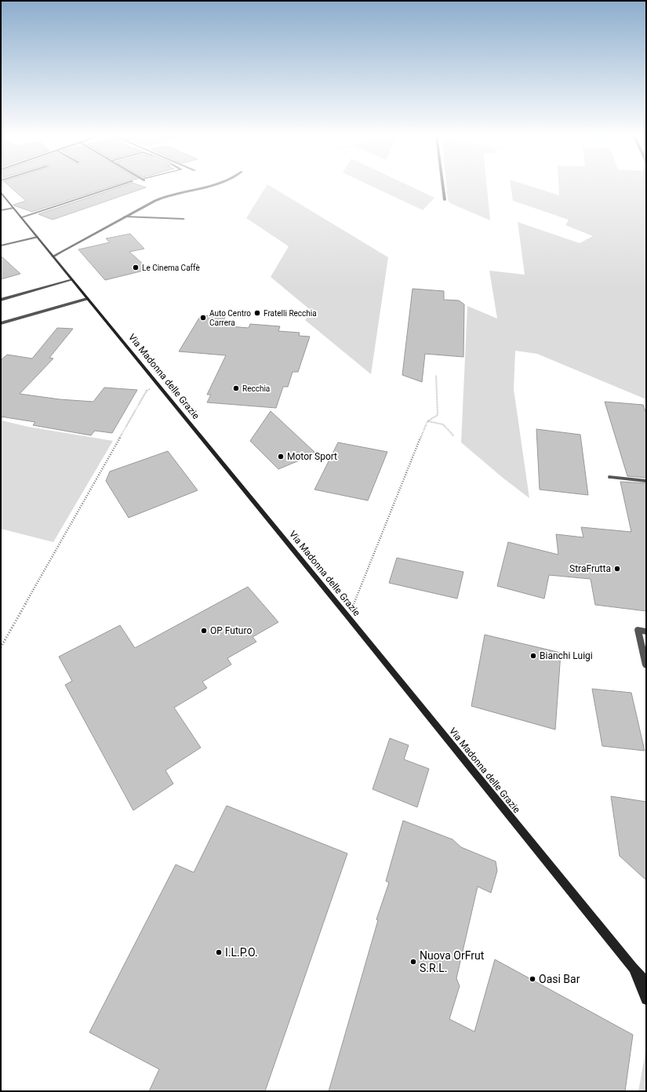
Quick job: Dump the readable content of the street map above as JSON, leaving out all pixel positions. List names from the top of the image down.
{
  "streets": {
    "street": ["Via Madonna delle Grazie"]
  },
  "places": [
    "Le Cinema Caffè",
    "Fratelli Recchia",
    "Auto Centro Carrera",
    "Recchia",
    "Motor Sport",
    "StraFrutta",
    "OP Futuro",
    "Bianchi Luigi",
    "I.L.P.O.",
    "Nuova OrFrut S.R.L.",
    "Oasi Bar"
  ]
}
